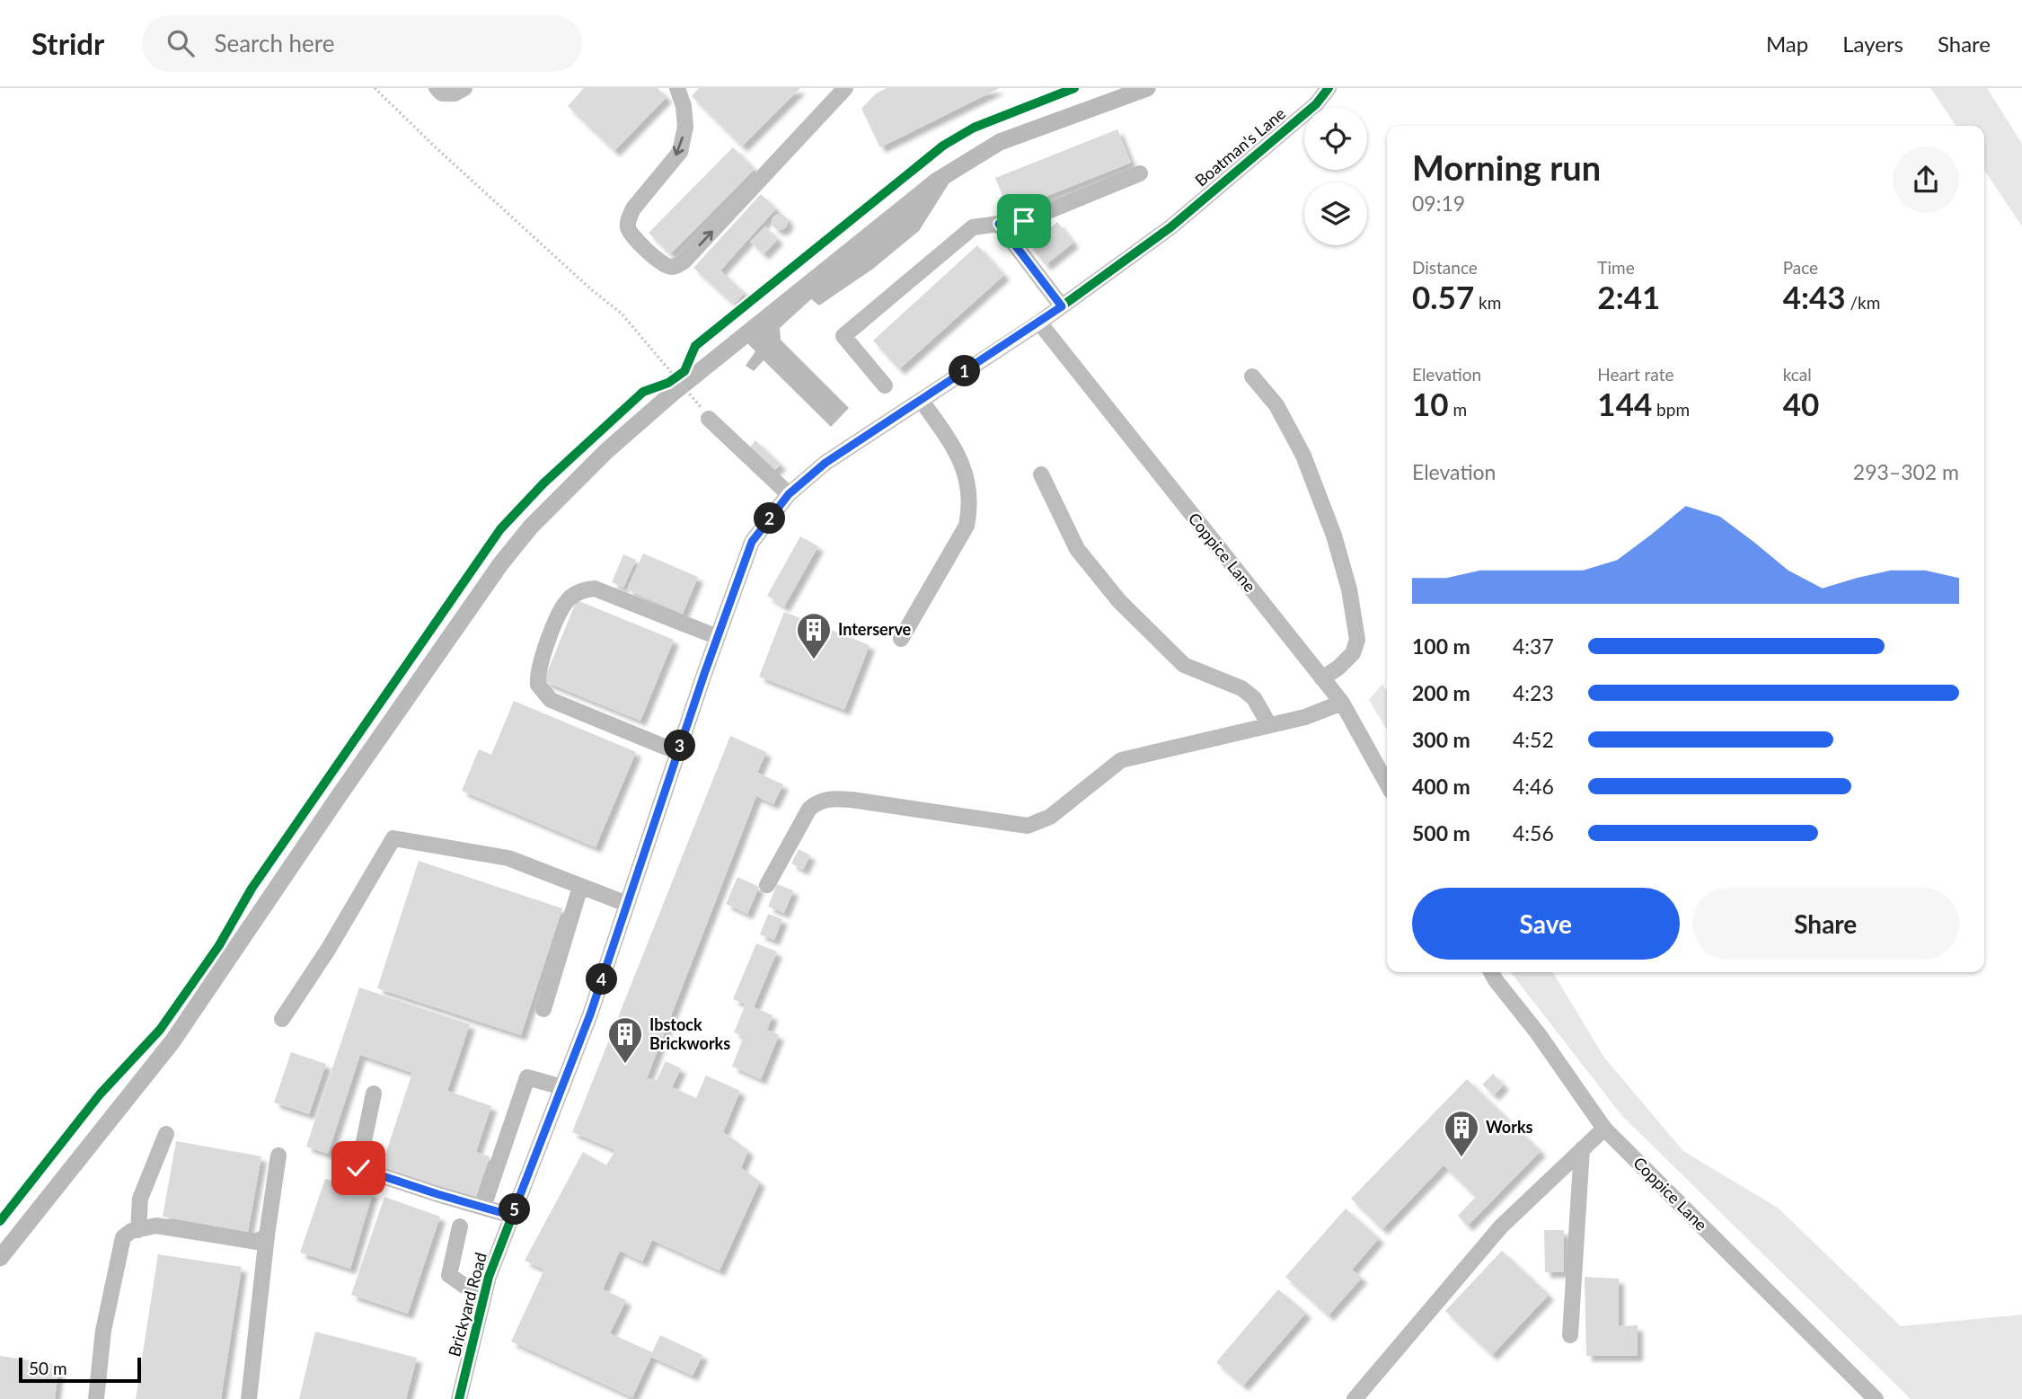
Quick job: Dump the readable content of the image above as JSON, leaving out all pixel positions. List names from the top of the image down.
{
  "streets": {
    "street": ["Boatman's Lane", "Coppice Lane", "Brickyard Road"]
  },
  "crossings": [
    ["Boatman's Lane", "Brickyard Road"],
    ["Coppice Lane", "Brickyard Road"]
  ],
  "places": {
    "building": ["Interserve", "Ibstock Brickworks", "Works"]
  },
  "scale_bar": "50 m",
  "page": {
    "header": "Stridr",
    "search": "Search here",
    "nav": ["Map", "Layers", "Share"],
    "heading": ["Morning run", "09:19"],
    "stats": [
      ["Distance", "0.57 km"],
      ["Time", "2:41"],
      ["Pace", "4:43 /km"],
      ["Elevation", "10 m"],
      ["Heart rate", "144 bpm"],
      ["kcal", "40"]
    ],
    "pins": [
      "1",
      "2",
      "3",
      "4",
      "5"
    ],
    "chart": ["Elevation", "293–302 m"],
    "list": [
      {
        "name": "100 m",
        "note": "4:37"
      },
      {
        "name": "200 m",
        "note": "4:23"
      },
      {
        "name": "300 m",
        "note": "4:52"
      },
      {
        "name": "400 m",
        "note": "4:46"
      },
      {
        "name": "500 m",
        "note": "4:56"
      }
    ],
    "buttons": ["Save", "Share"],
    "scale": "50 m"
  }
}
